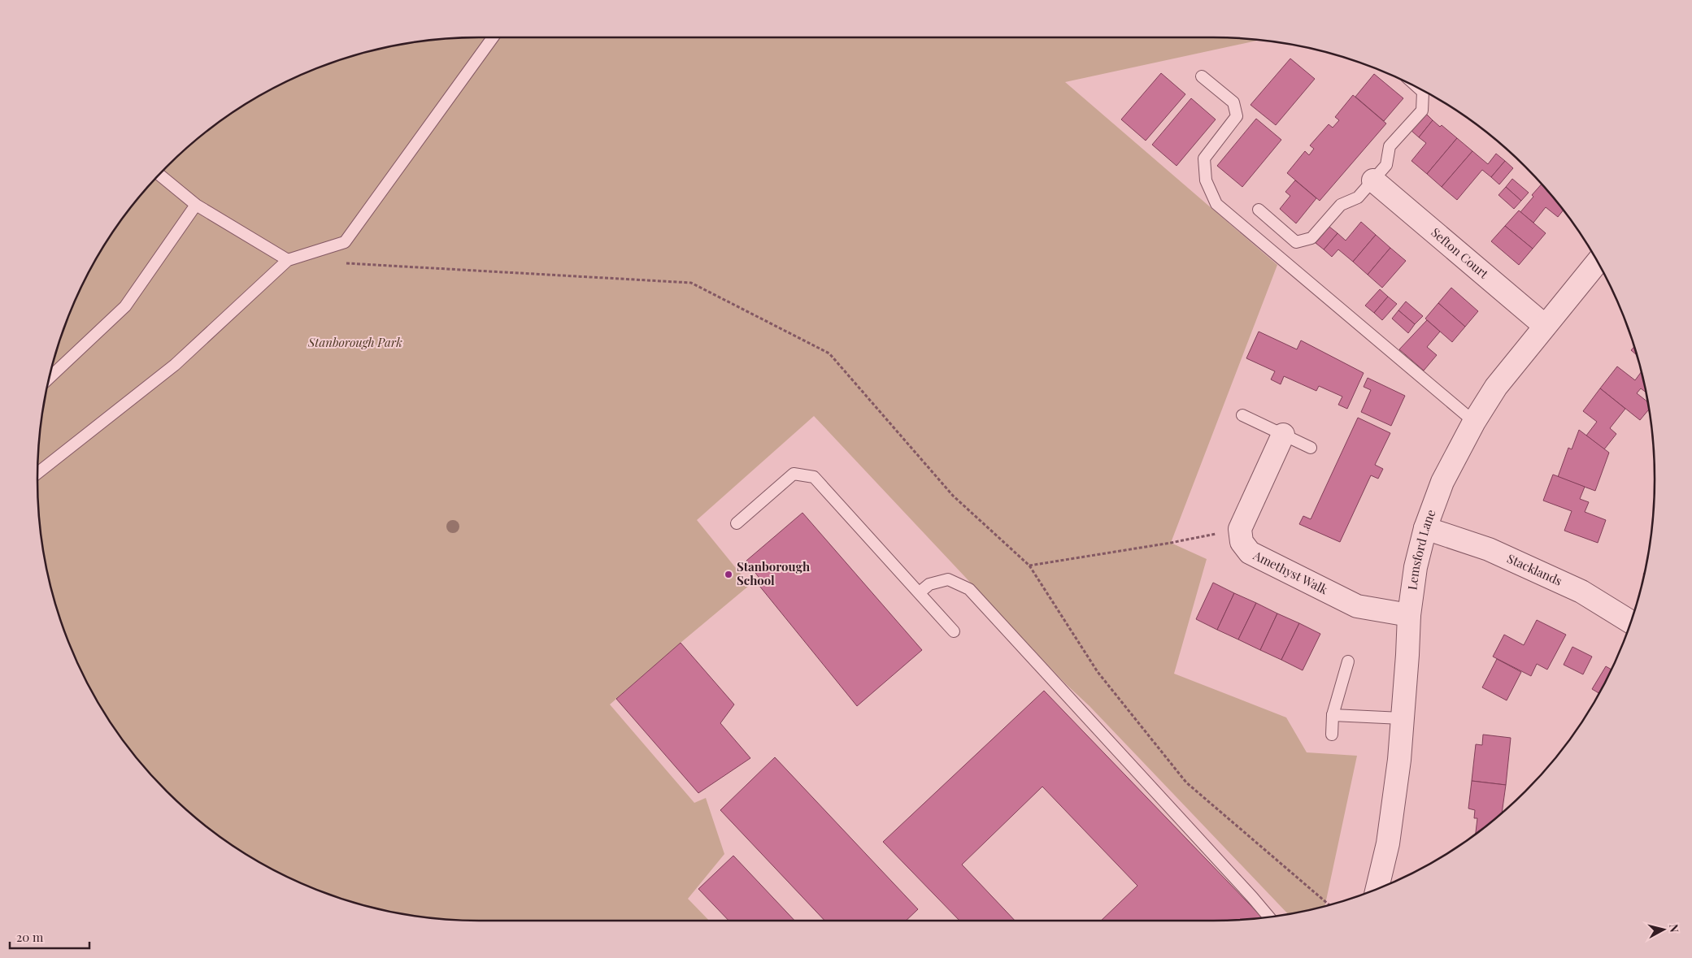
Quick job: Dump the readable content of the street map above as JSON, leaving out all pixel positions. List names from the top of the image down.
{
  "streets": {
    "street": [
      "Sefton Court",
      "Lemsford Lane",
      "Stacklands",
      "Amethyst Walk"
    ]
  },
  "crossings": [
    ["Sefton Court", "Lemsford Lane"],
    ["Lemsford Lane", "Stacklands"],
    ["Lemsford Lane", "Amethyst Walk"]
  ],
  "parks": ["Stanborough Park"],
  "places": ["Stanborough School"],
  "scale_bar": "20 m",
  "north": "right"
}
